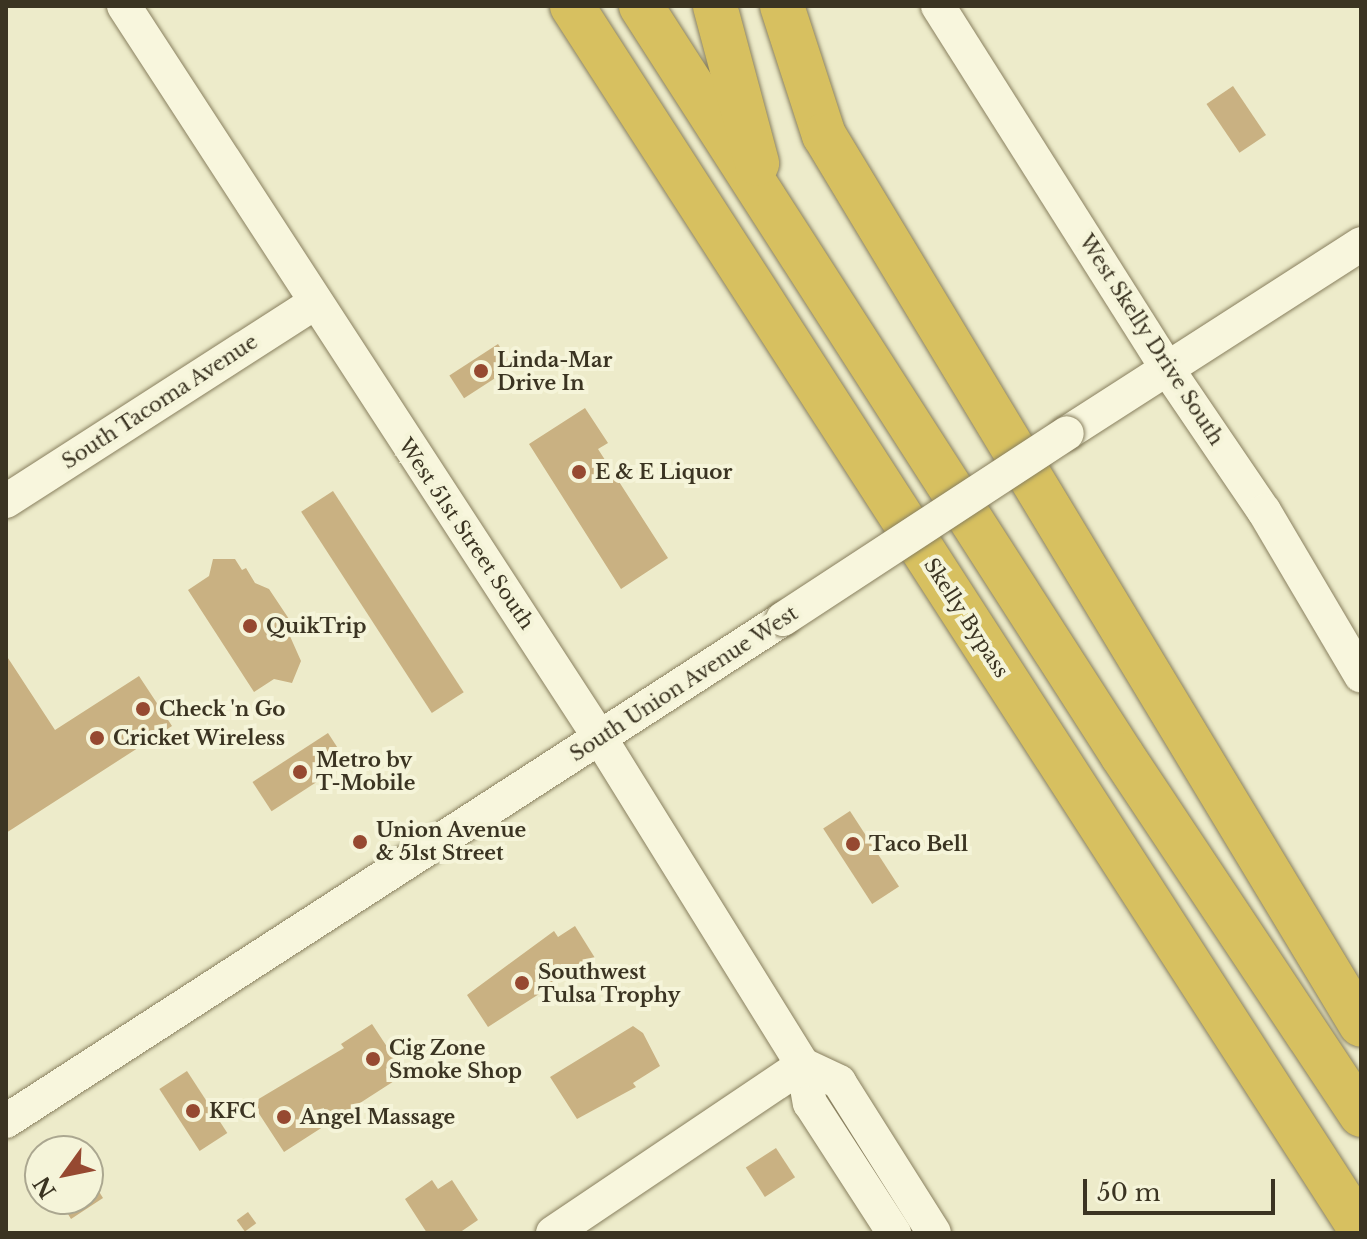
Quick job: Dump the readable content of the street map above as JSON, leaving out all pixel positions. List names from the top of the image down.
{
  "streets": {
    "highway": ["Skelly Bypass"],
    "street": [
      "West Skelly Drive South",
      "South Tacoma Avenue",
      "West 51st Street South",
      "South Union Avenue West"
    ]
  },
  "crossings": [
    ["West Skelly Drive South", "South Union Avenue West"],
    ["South Tacoma Avenue", "West 51st Street South"],
    ["West 51st Street South", "South Union Avenue West"]
  ],
  "places": [
    "Linda-Mar Drive In",
    "E & E Liquor",
    "QuikTrip",
    "Check 'n Go",
    "Cricket Wireless",
    "Metro by T-Mobile",
    "Union Avenue & 51st Street",
    "Taco Bell",
    "Southwest Tulsa Trophy",
    "Cig Zone Smoke Shop",
    "KFC",
    "Angel Massage"
  ],
  "scale_bar": "50 m",
  "north": "bottom left"
}
